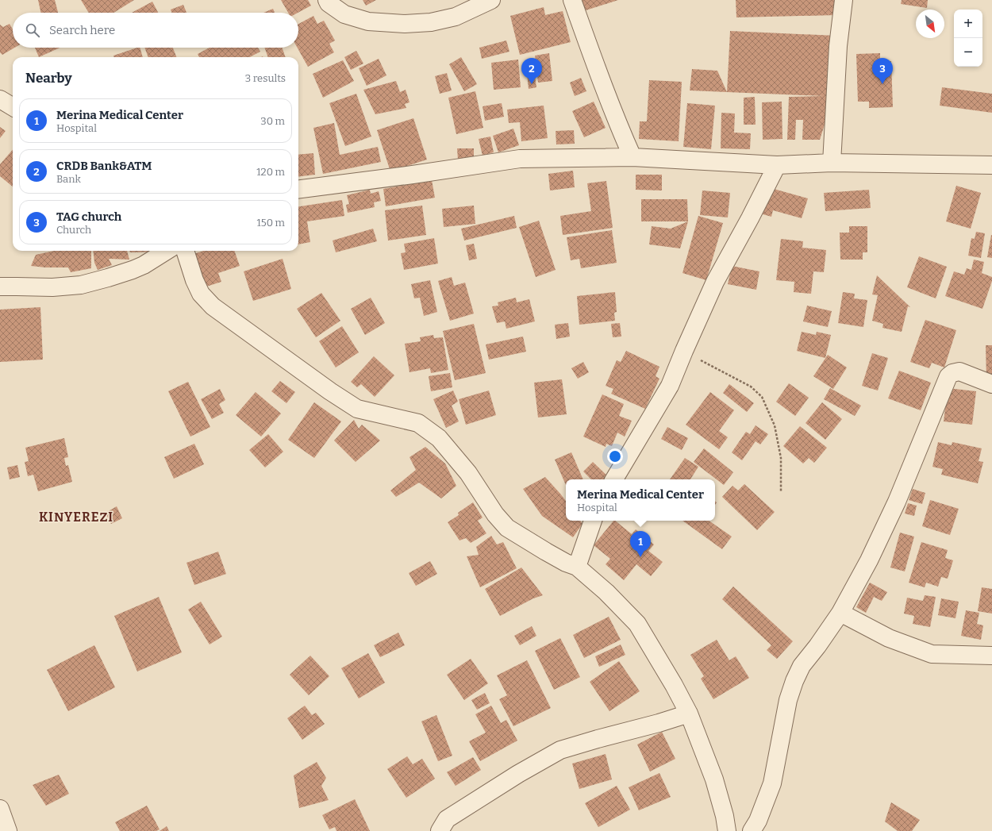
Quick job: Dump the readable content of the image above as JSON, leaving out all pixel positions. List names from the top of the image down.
{
  "districts": ["KINYEREZI"],
  "north": "bottom right",
  "page": {
    "map_buttons": ["+", "−"],
    "search": "Search here",
    "heading": ["Nearby", "3 results"],
    "pins": ["2", "3", "1"],
    "list": [
      {
        "mark": "1",
        "name": "Merina Medical Center",
        "note": "Hospital",
        "value": "30 m"
      },
      {
        "mark": "2",
        "name": "CRDB Bank&ATM",
        "note": "Bank",
        "value": "120 m"
      },
      {
        "mark": "3",
        "name": "TAG church",
        "note": "Church",
        "value": "150 m"
      }
    ],
    "popup": ["Merina Medical Center", "Hospital"]
  }
}
